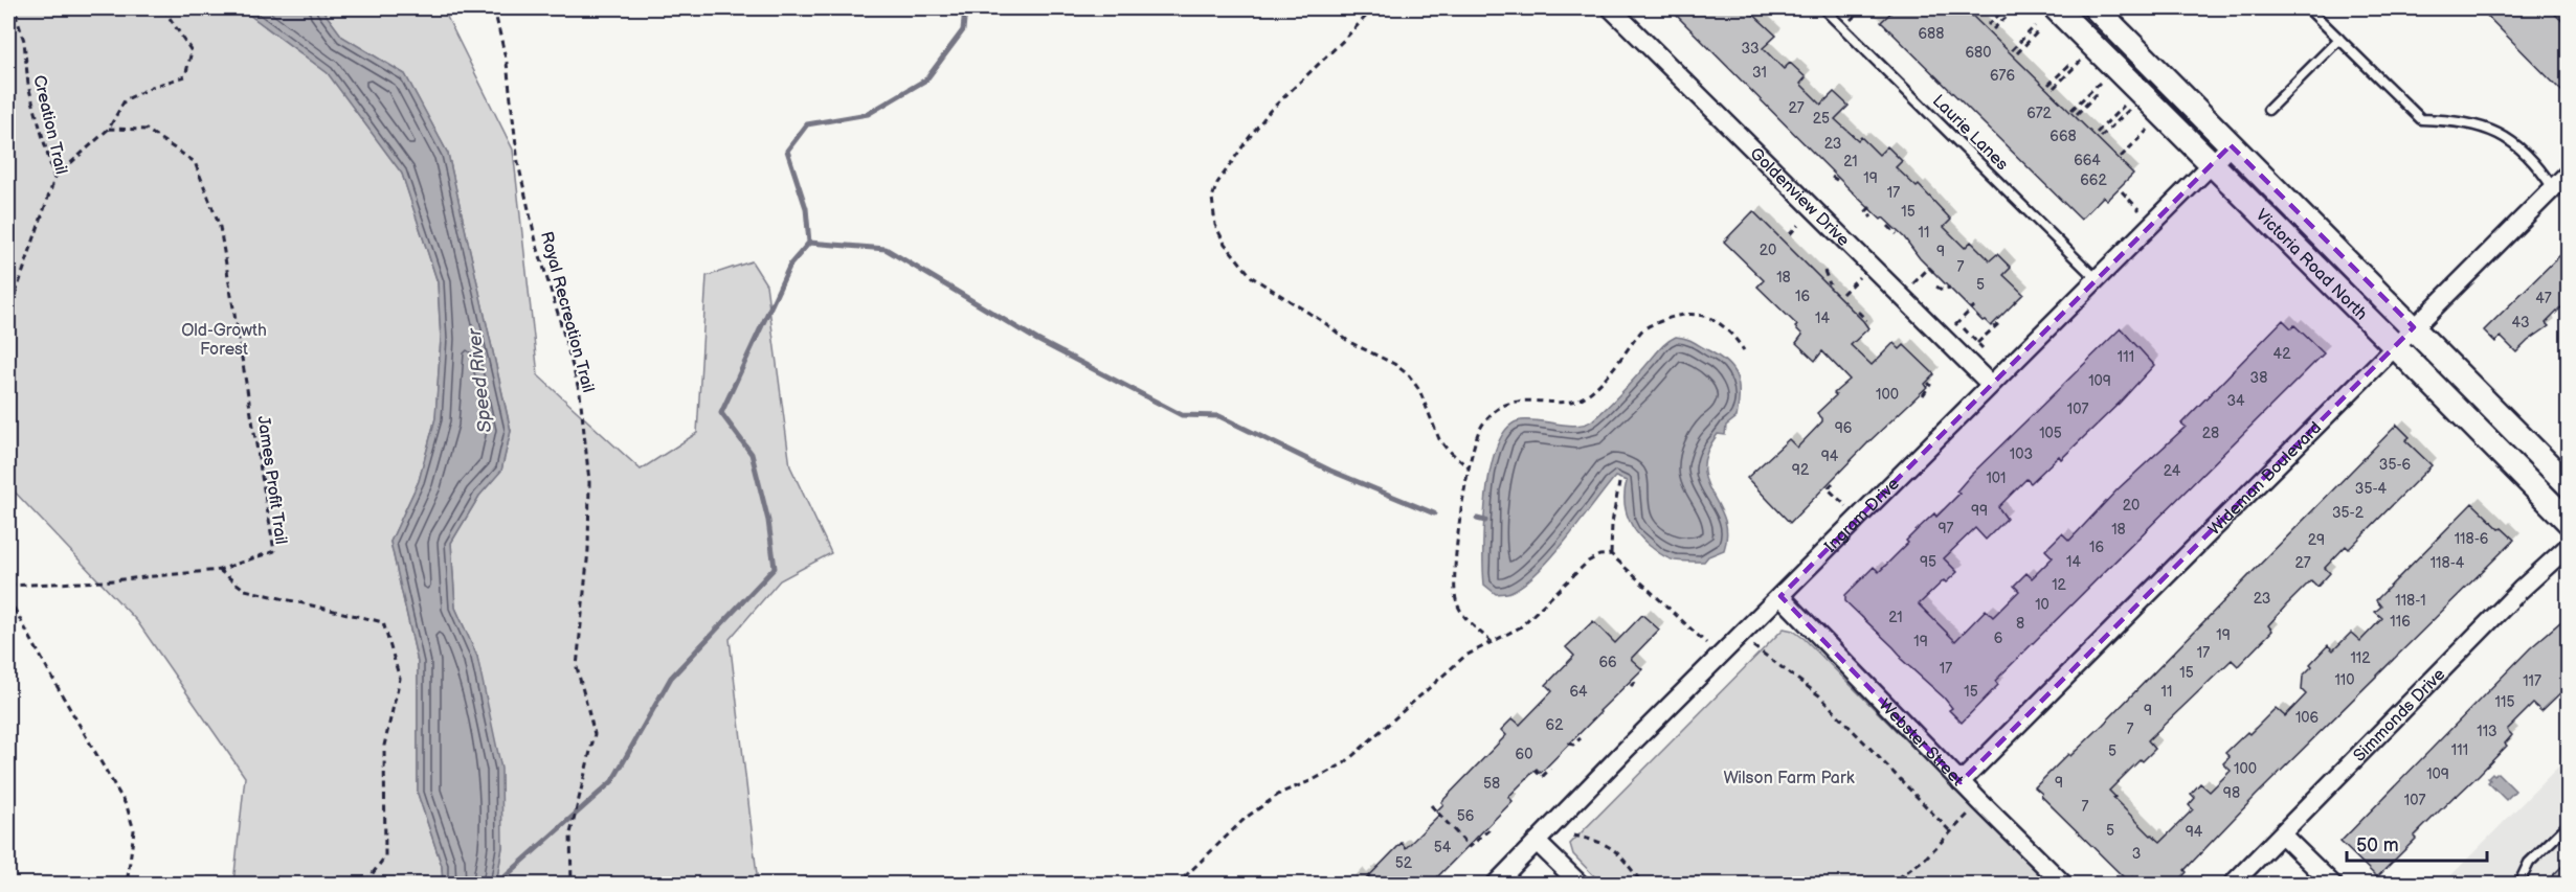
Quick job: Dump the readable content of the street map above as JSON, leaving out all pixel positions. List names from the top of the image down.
{
  "streets": {
    "main road": ["Victoria Road North"],
    "street": [
      "Goldenview Drive",
      "Wideman Boulevard",
      "Ingram Drive",
      "Simmonds Drive",
      "Webster Street"
    ],
    "lane": ["Laurie Lanes"],
    "path": ["Creation Trail", "Royal Recreation Trail", "James Profit Trail"]
  },
  "crossings": [
    ["Laurie Lanes", "Ingram Drive"],
    ["Goldenview Drive", "Ingram Drive"],
    ["Victoria Road North", "Wideman Boulevard"],
    ["Victoria Road North", "Ingram Drive"],
    ["Wideman Boulevard", "Webster Street"],
    ["Ingram Drive", "Webster Street"]
  ],
  "water": ["Speed River"],
  "parks": ["Old-Growth Forest", "Wilson Farm Park"],
  "house_numbers": [
    "688",
    "33",
    "680",
    "31",
    "676",
    "27",
    "672",
    "25",
    "668",
    "23",
    "664",
    "21",
    "19",
    "662",
    "17",
    "15",
    "11",
    "20",
    "9",
    "7",
    "18",
    "5",
    "16",
    "47",
    "14",
    "43",
    "42",
    "111",
    "38",
    "109",
    "100",
    "34",
    "107",
    "96",
    "105",
    "28",
    "103",
    "94",
    "35-6",
    "92",
    "24",
    "101",
    "35-4",
    "20",
    "99",
    "35-2",
    "97",
    "18",
    "118-6",
    "29",
    "16",
    "95",
    "14",
    "27",
    "118-4",
    "12",
    "23",
    "118-1",
    "10",
    "21",
    "116",
    "8",
    "19",
    "6",
    "19",
    "17",
    "112",
    "66",
    "17",
    "15",
    "110",
    "117",
    "64",
    "15",
    "11",
    "115",
    "9",
    "106",
    "62",
    "7",
    "113",
    "111",
    "5",
    "60",
    "100",
    "109",
    "9",
    "58",
    "98",
    "107",
    "7",
    "56",
    "5",
    "94",
    "54",
    "3",
    "52"
  ],
  "scale_bar": "50 m"
}
